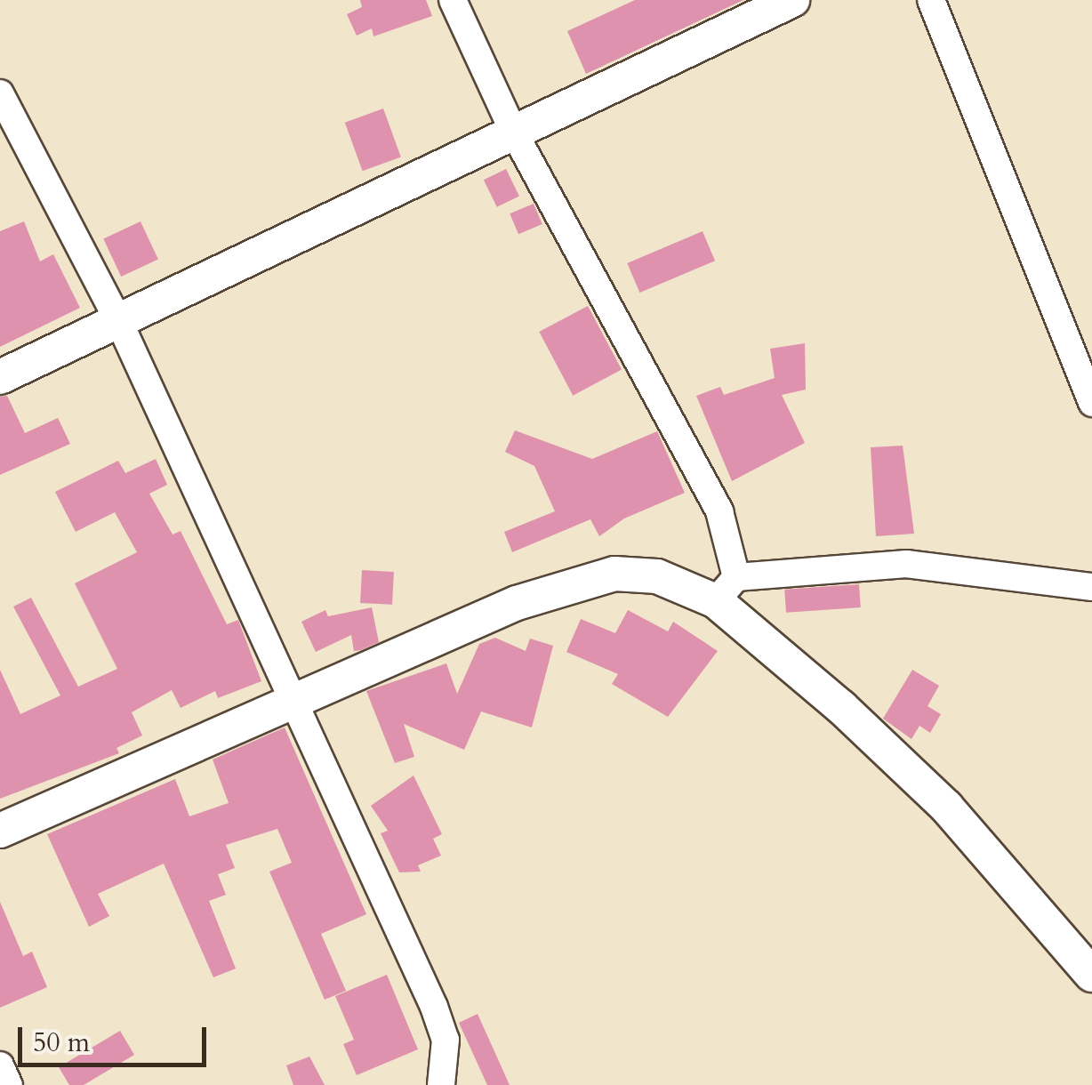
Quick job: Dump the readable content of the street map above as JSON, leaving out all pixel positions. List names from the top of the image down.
{
  "scale_bar": "50 m"
}
